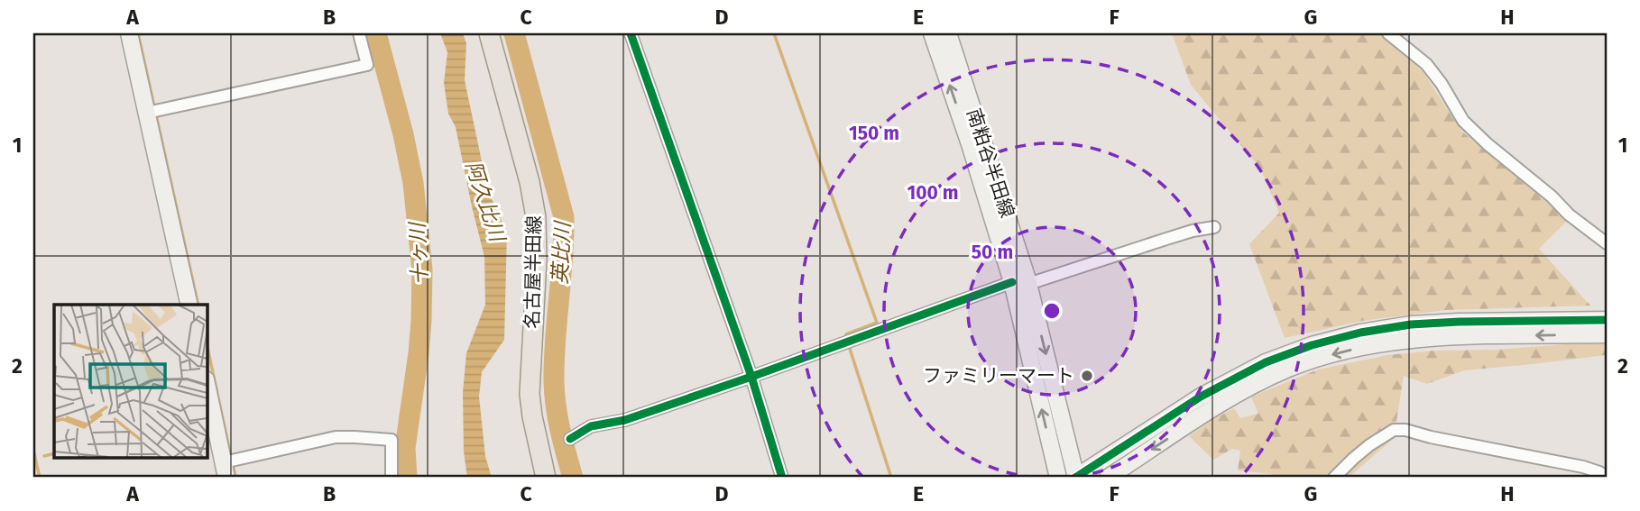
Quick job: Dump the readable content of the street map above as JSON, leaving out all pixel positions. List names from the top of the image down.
{
  "streets": {
    "main road": ["名古屋半田線"],
    "street": ["南粕谷半田線"]
  },
  "water": ["阿久比川", "英比川", "十ヶ川"],
  "places": ["ファミリーマート"],
  "grid": {
    "columns": [
      "A",
      "B",
      "C",
      "D",
      "E",
      "F",
      "G",
      "H"
    ],
    "rows": ["1", "2"]
  },
  "rings": ["150 m", "100 m", "50 m"]
}
